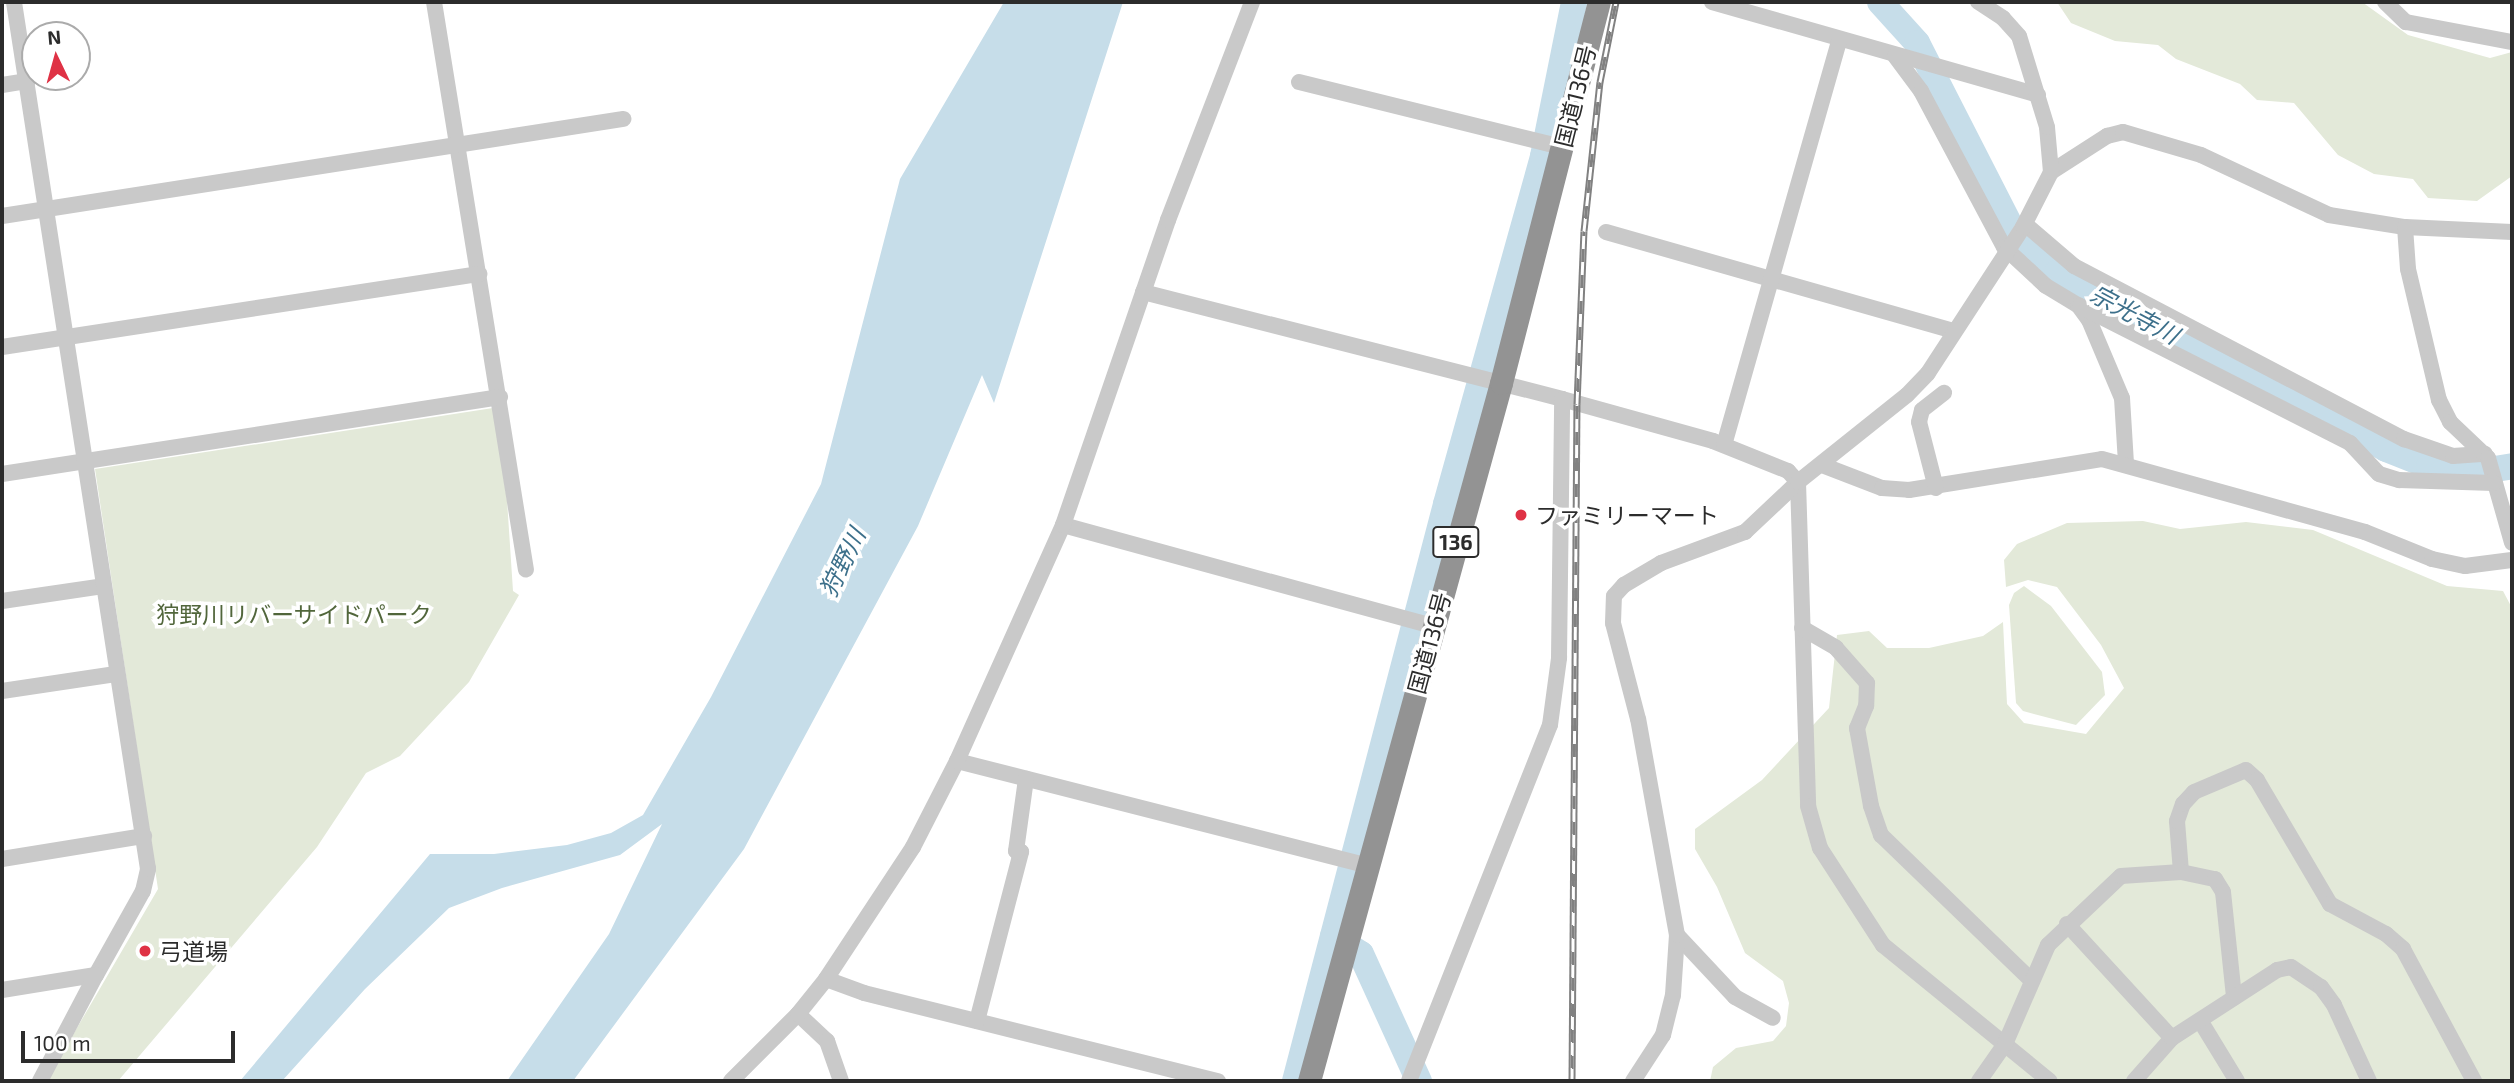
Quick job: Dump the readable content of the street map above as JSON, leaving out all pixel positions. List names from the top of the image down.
{
  "streets": {
    "highway": ["国道136号", "136"]
  },
  "water": ["宗光寺川", "狩野川"],
  "parks": ["狩野川リバーサイドパーク"],
  "places": ["ファミリーマート", "弓道場"],
  "scale_bar": "100 m",
  "north": "top"
}
